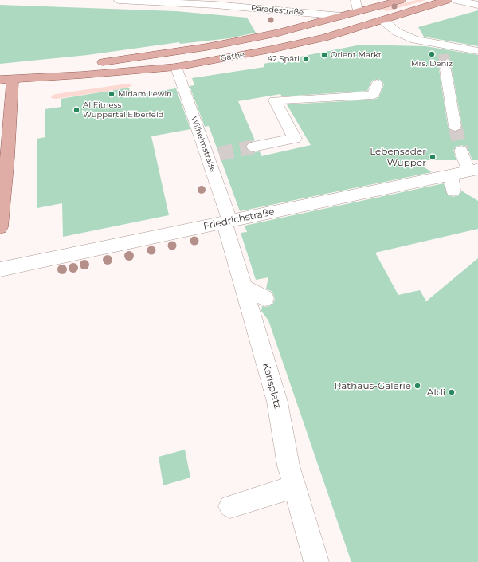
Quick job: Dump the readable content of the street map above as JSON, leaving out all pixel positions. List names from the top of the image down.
{
  "streets": {
    "main road": ["Gathe"],
    "street": [
      "Paradestraße",
      "Wilhelmstraße",
      "Friedrichstraße",
      "Karlsplatz"
    ]
  },
  "crossings": [
    ["Paradestraße", "Gathe"],
    ["Gathe", "Wilhelmstraße"],
    ["Wilhelmstraße", "Friedrichstraße"],
    ["Wilhelmstraße", "Karlsplatz"],
    ["Friedrichstraße", "Karlsplatz"]
  ],
  "places": [
    "Mrs. Deniz",
    "Orient Markt",
    "42 Späti",
    "Miriam Lewin",
    "AI Fitness Wuppertal Elberfeld",
    "Lebensader Wupper",
    "Rathaus-Galerie",
    "Aldi"
  ]
}
